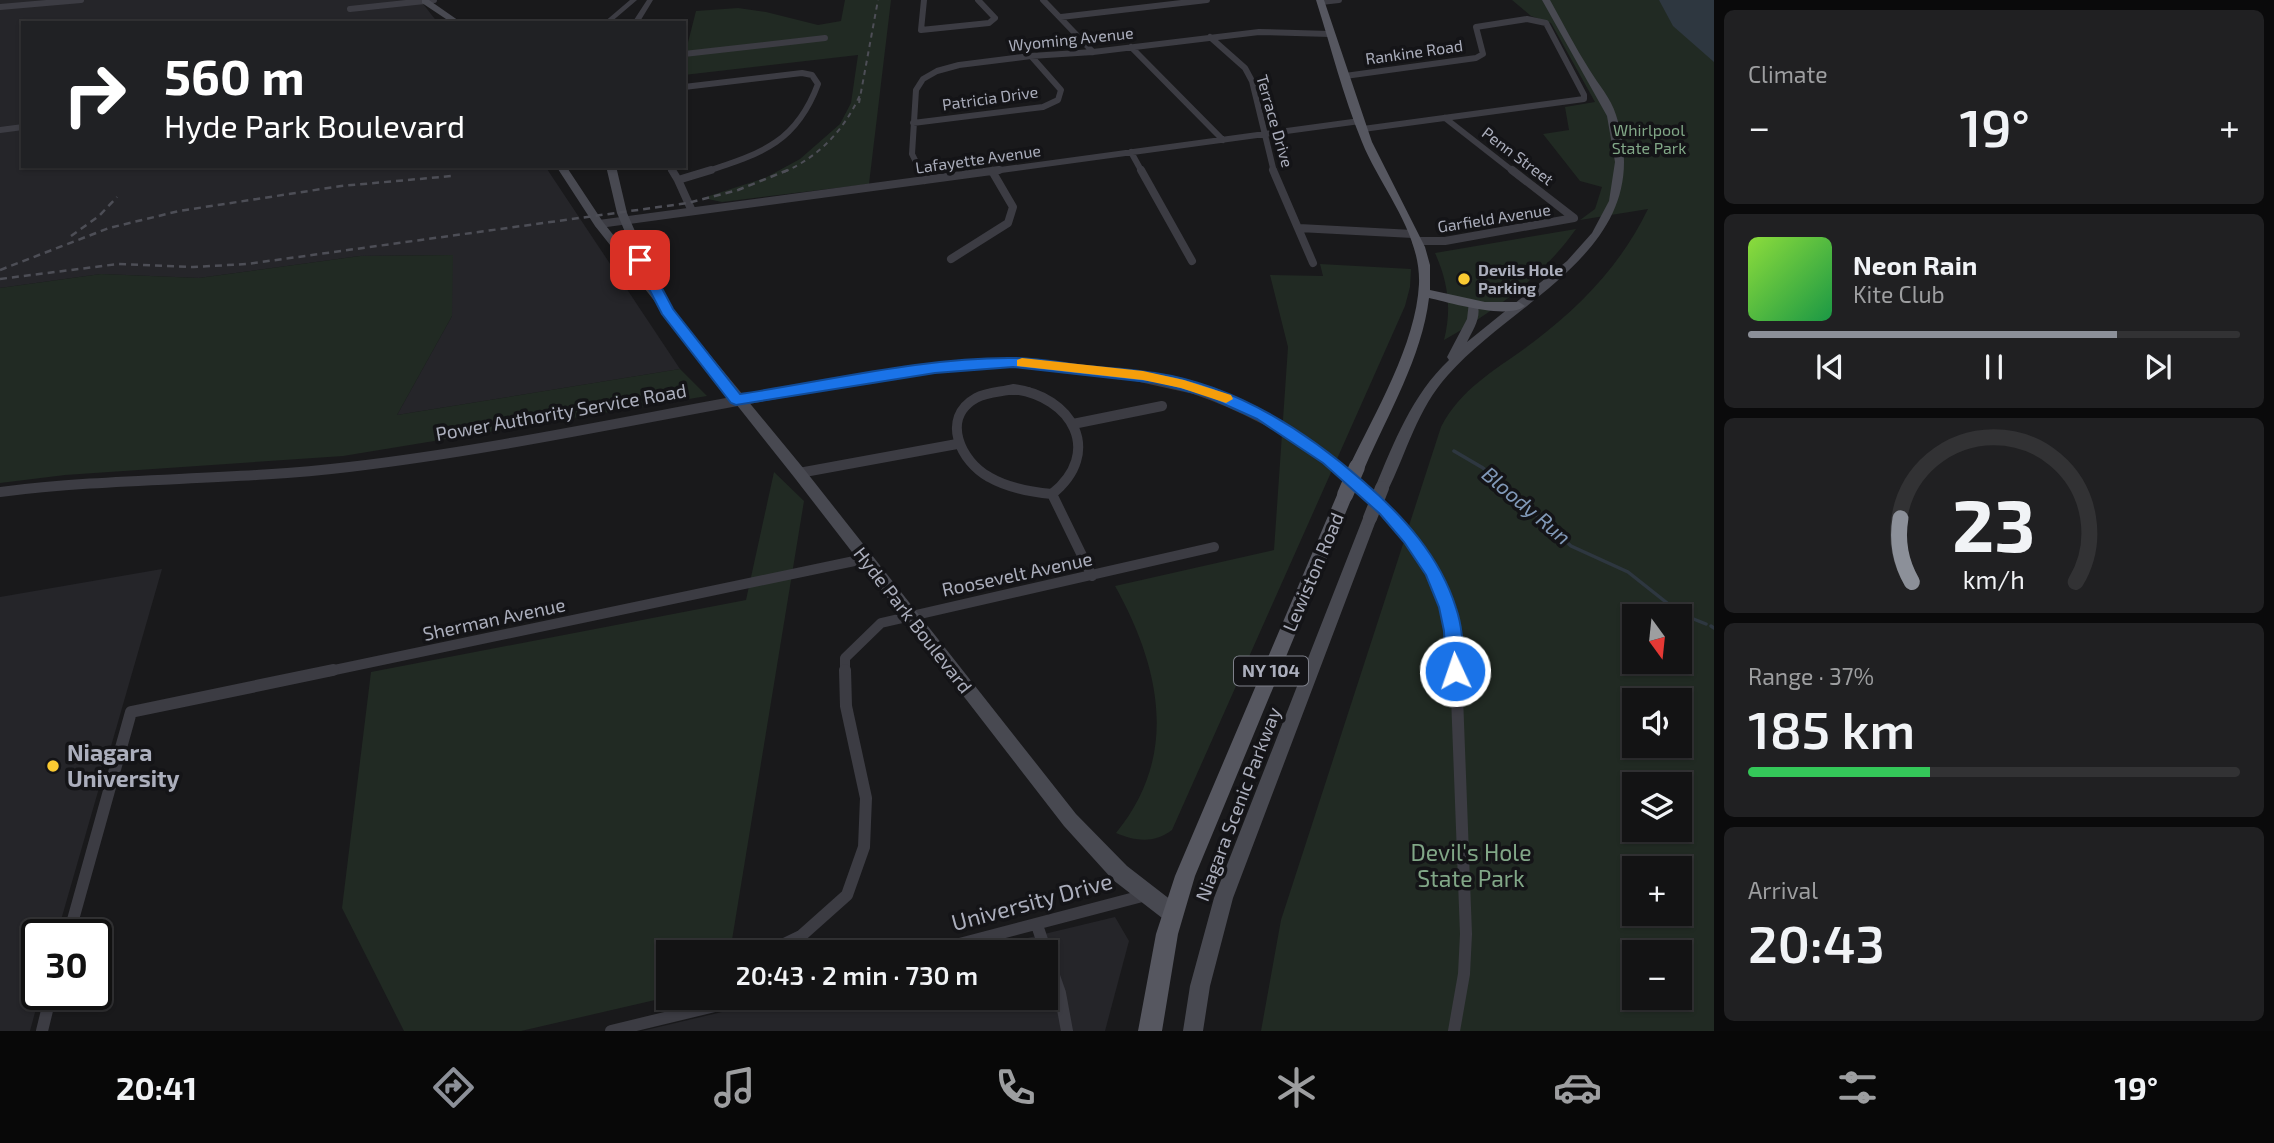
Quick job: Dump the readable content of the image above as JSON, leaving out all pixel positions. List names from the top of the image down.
{
  "streets": {
    "main road": [
      "Lewiston Road",
      "Hyde Park Boulevard",
      "NY 104",
      "Niagara Scenic Parkway"
    ],
    "street": [
      "Wyoming Avenue",
      "Rankine Road",
      "Patricia Drive",
      "Terrace Drive",
      "Penn Street",
      "Lafayette Avenue",
      "Garfield Avenue",
      "Power Authority Service Road",
      "Roosevelt Avenue",
      "Sherman Avenue",
      "University Drive"
    ]
  },
  "crossings": [
    ["Wyoming Avenue", "Patricia Drive"],
    ["Wyoming Avenue", "Terrace Drive"],
    ["Wyoming Avenue", "Lafayette Avenue"],
    ["Wyoming Avenue", "Lewiston Road"],
    ["Rankine Road", "Lafayette Avenue"],
    ["Rankine Road", "Lewiston Road"],
    ["Terrace Drive", "Lafayette Avenue"],
    ["Terrace Drive", "Garfield Avenue"],
    ["Penn Street", "Lafayette Avenue"],
    ["Penn Street", "Garfield Avenue"],
    ["Lafayette Avenue", "Lewiston Road"],
    ["Lafayette Avenue", "Hyde Park Boulevard"],
    ["Garfield Avenue", "Lewiston Road"],
    ["Power Authority Service Road", "Hyde Park Boulevard"],
    ["Lewiston Road", "Hyde Park Boulevard"],
    ["Roosevelt Avenue", "Hyde Park Boulevard"],
    ["Sherman Avenue", "Hyde Park Boulevard"],
    ["Hyde Park Boulevard", "University Drive"]
  ],
  "water": ["Bloody Run"],
  "parks": ["Whirlpool State Park", "Devil's Hole State Park"],
  "places": ["Devils Hole Parking", "Niagara University"],
  "north": "bottom",
  "page": {
    "tile": [
      "Climate",
      ["Range · 37%", "185 km"],
      ["Arrival", "20:43"]
    ],
    "turn": ["560 m", "Hyde Park Boulevard"],
    "heat": ["−", "19°", "+"],
    "song": ["Neon Rain", "Kite Club"],
    "map_buttons": ["+", "−"],
    "limit": "30",
    "trip": "20:43 · 2 min · 730 m",
    "tabs": ["20:41", "19°"],
    "gauge": ["23", "km/h"]
  }
}
